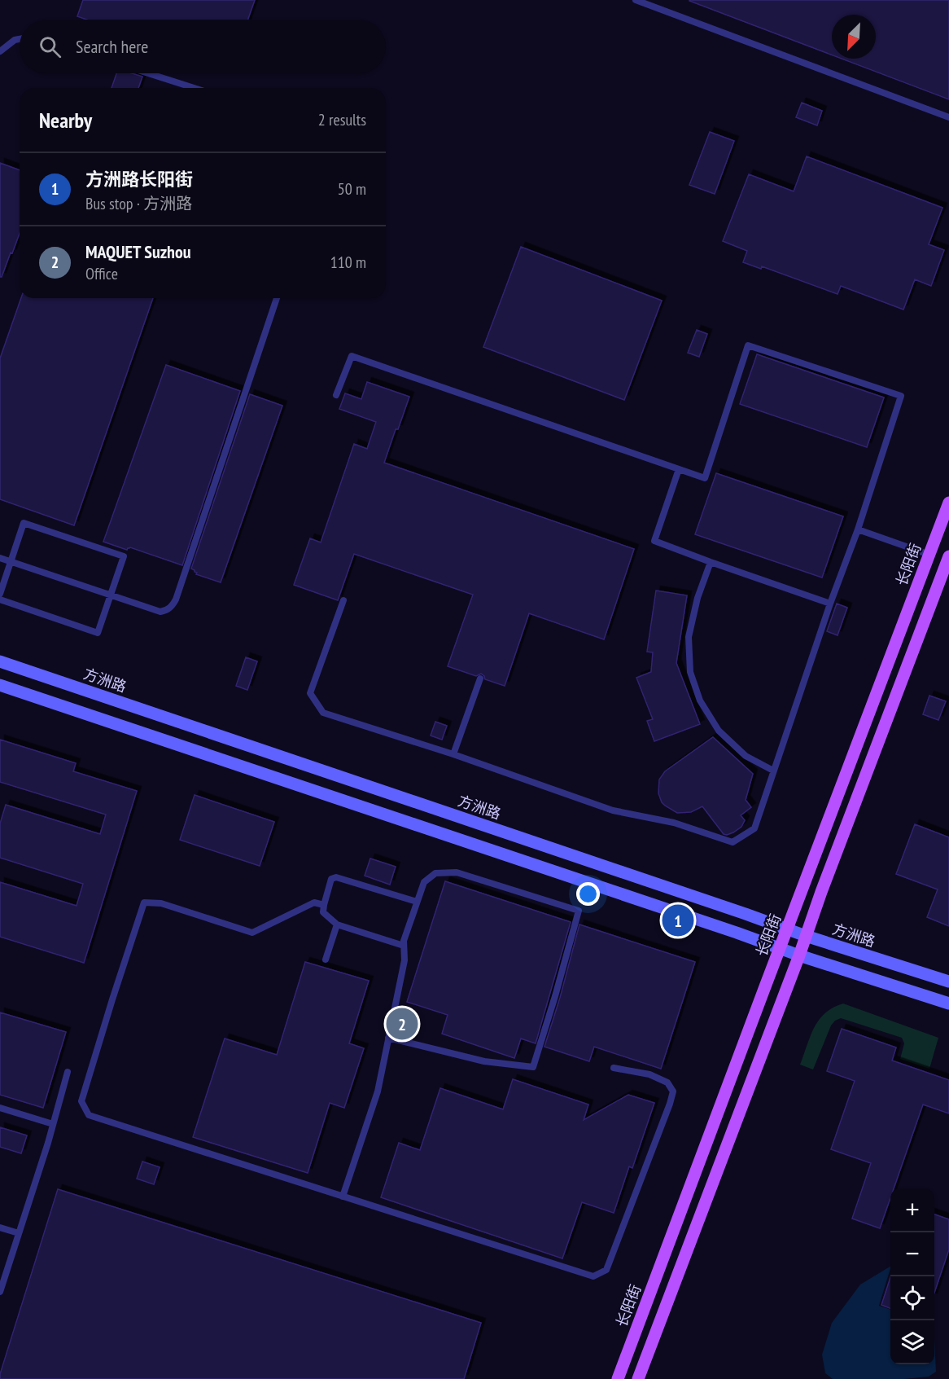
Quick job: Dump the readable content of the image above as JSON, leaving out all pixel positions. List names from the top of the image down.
{
  "streets": {
    "main road": ["长阳街", "方洲路"]
  },
  "crossings": [
    ["长阳街", "方洲路"]
  ],
  "north": "bottom left",
  "page": {
    "search": "Search here",
    "heading": ["Nearby", "2 results"],
    "list": [
      {
        "mark": "1",
        "name": "方洲路长阳街",
        "note": "Bus stop · 方洲路",
        "value": "50 m"
      },
      {
        "mark": "2",
        "name": "MAQUET Suzhou",
        "note": "Office",
        "value": "110 m"
      }
    ],
    "pins": ["1", "2"],
    "map_buttons": ["+", "−"]
  }
}
